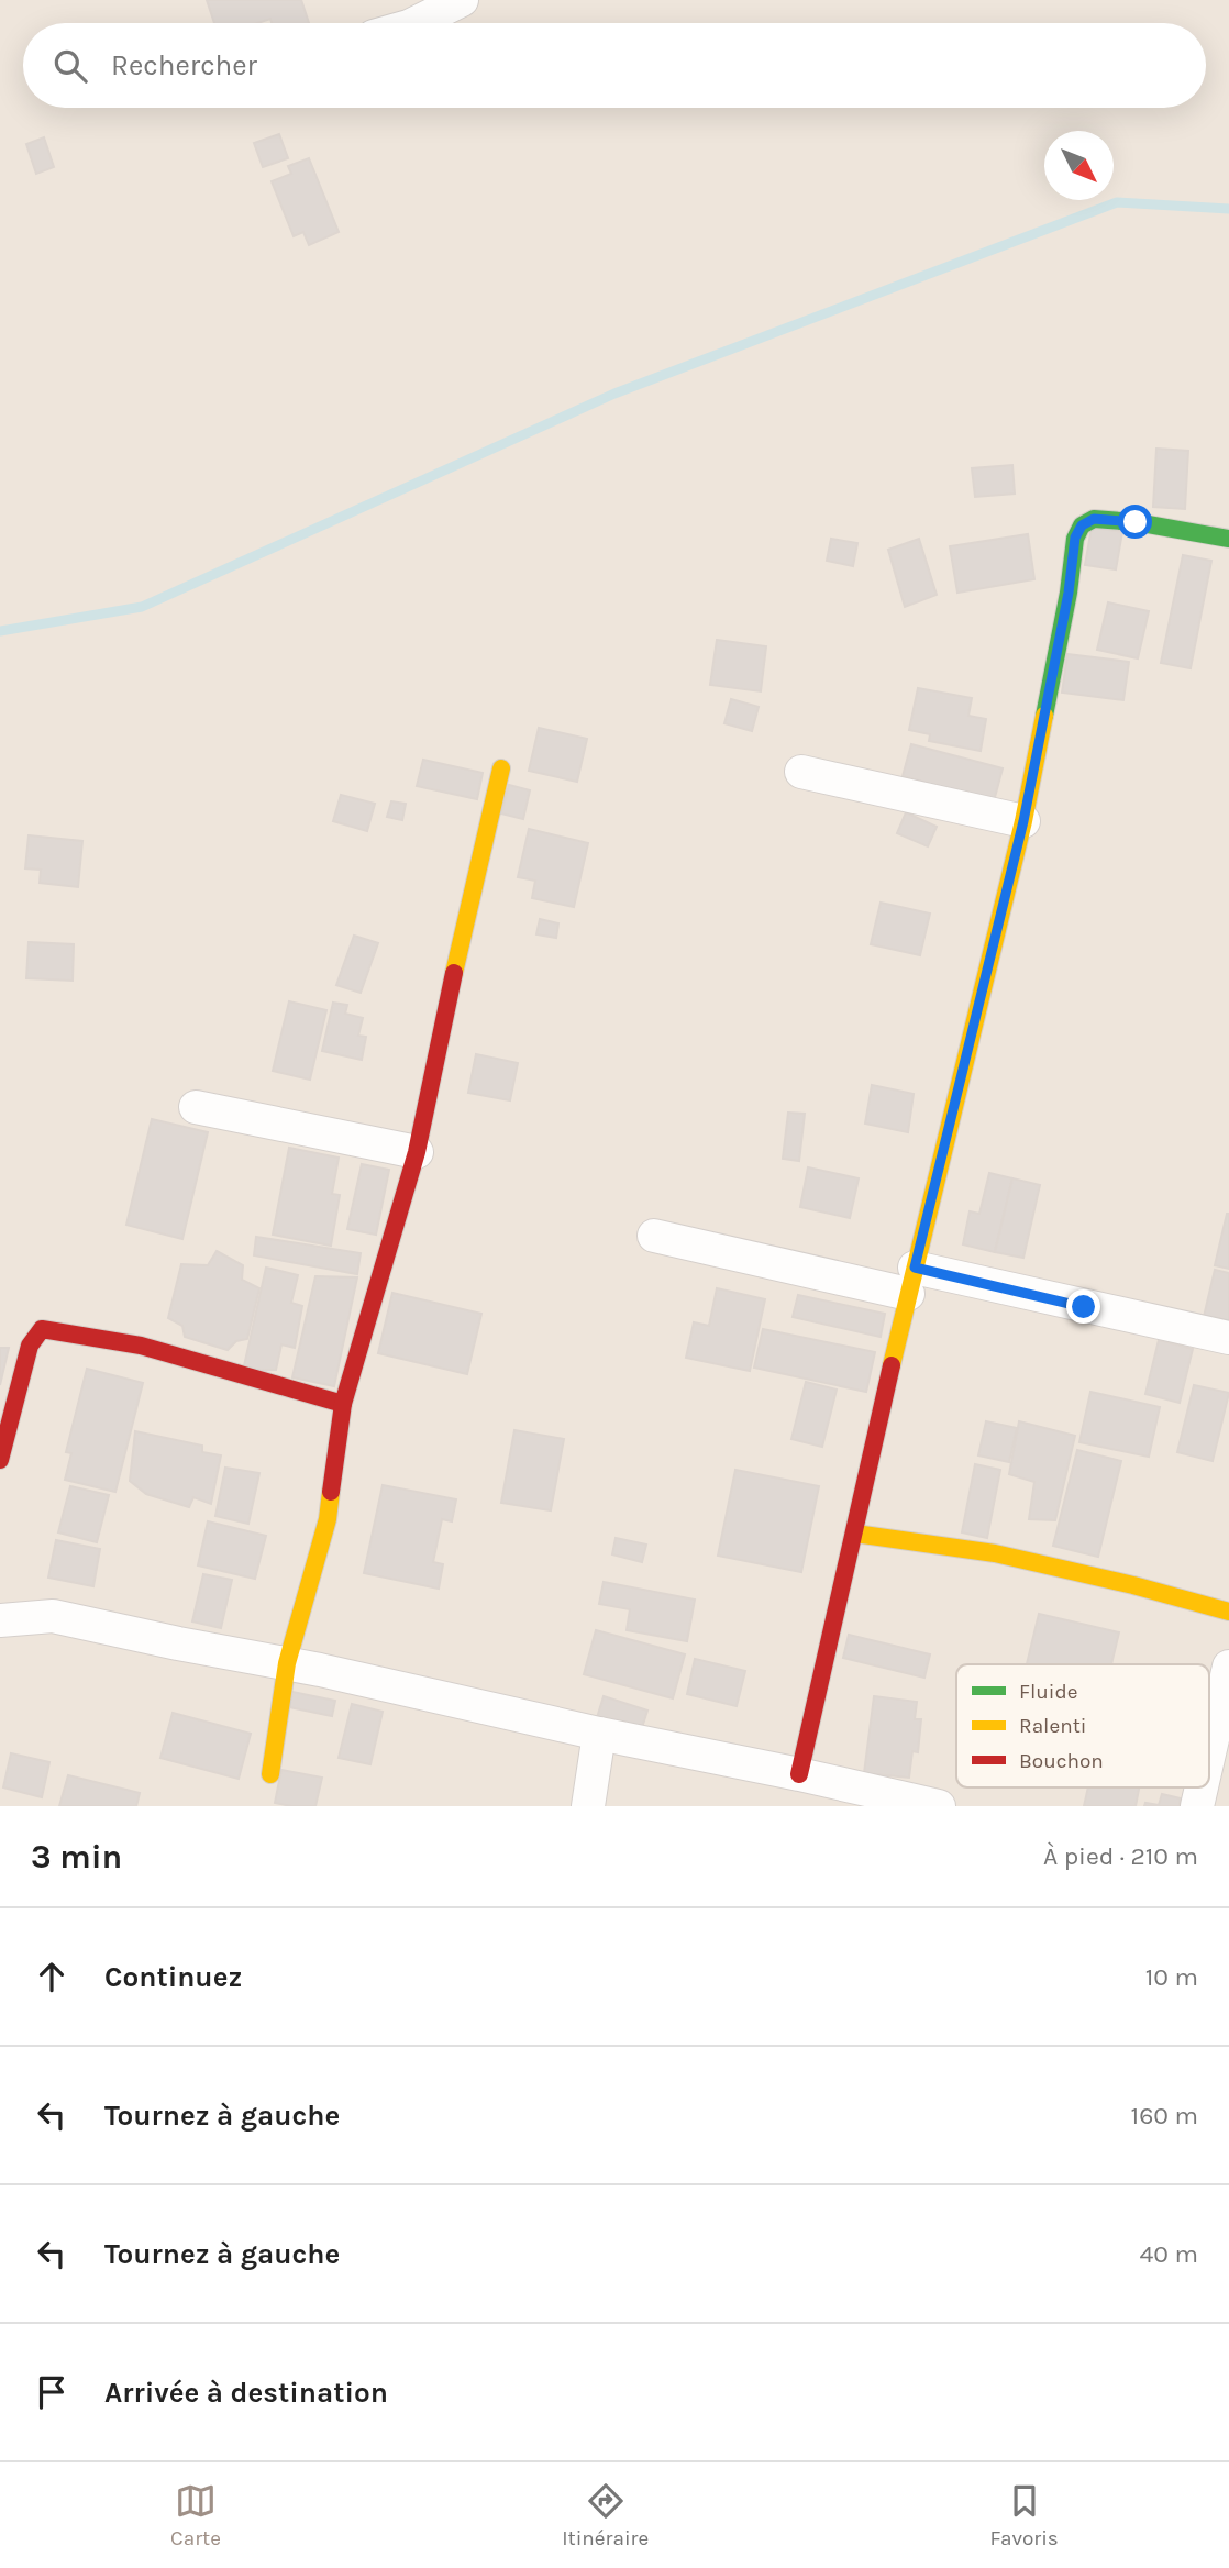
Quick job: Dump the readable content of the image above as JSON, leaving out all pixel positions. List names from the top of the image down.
{
  "legend": ["Fluide", "Ralenti", "Bouchon"],
  "north": "bottom right",
  "page": {
    "search": "Rechercher",
    "heading": ["3 min", "À pied · 210 m"],
    "list": [
      ["Continuez", "10 m"],
      ["Tournez à gauche", "160 m"],
      ["Tournez à gauche", "40 m"],
      "Arrivée à destination"
    ],
    "nav": ["Carte", "Itinéraire", "Favoris"]
  }
}
